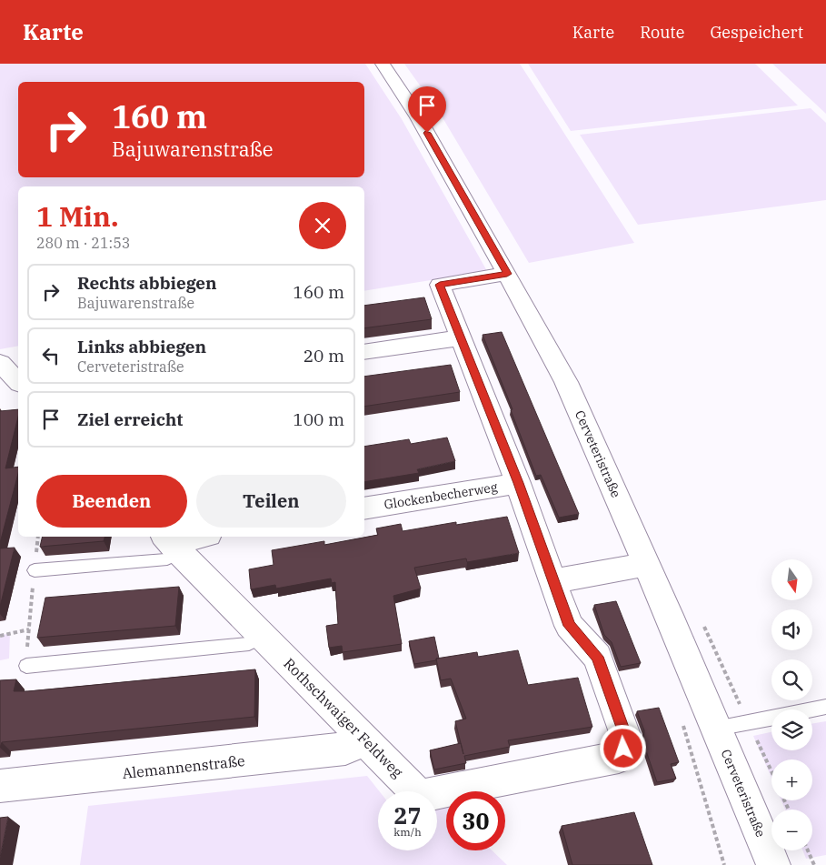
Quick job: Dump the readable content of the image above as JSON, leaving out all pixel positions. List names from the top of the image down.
{
  "streets": {
    "street": [
      "Cerveteristraße",
      "Glockenbecherweg",
      "Rothschwaiger Feldweg",
      "Alemannenstraße"
    ]
  },
  "crossings": [
    ["Rothschwaiger Feldweg", "Alemannenstraße"]
  ],
  "north": "bottom",
  "page": {
    "header": "Karte",
    "nav": ["Karte", "Route", "Gespeichert"],
    "turn": ["160 m", "Bajuwarenstraße"],
    "heading": ["1 Min.", "280 m · 21:53"],
    "list": [
      {
        "name": "Rechts abbiegen",
        "note": "Bajuwarenstraße",
        "value": "160 m"
      },
      {
        "name": "Links abbiegen",
        "note": "Cerveteristraße",
        "value": "20 m"
      },
      {
        "name": "Ziel erreicht",
        "value": "100 m"
      }
    ],
    "buttons": ["Beenden", "Teilen"],
    "map_buttons": ["+", "−"],
    "speed": "27 km/h",
    "limit": "30"
  }
}
